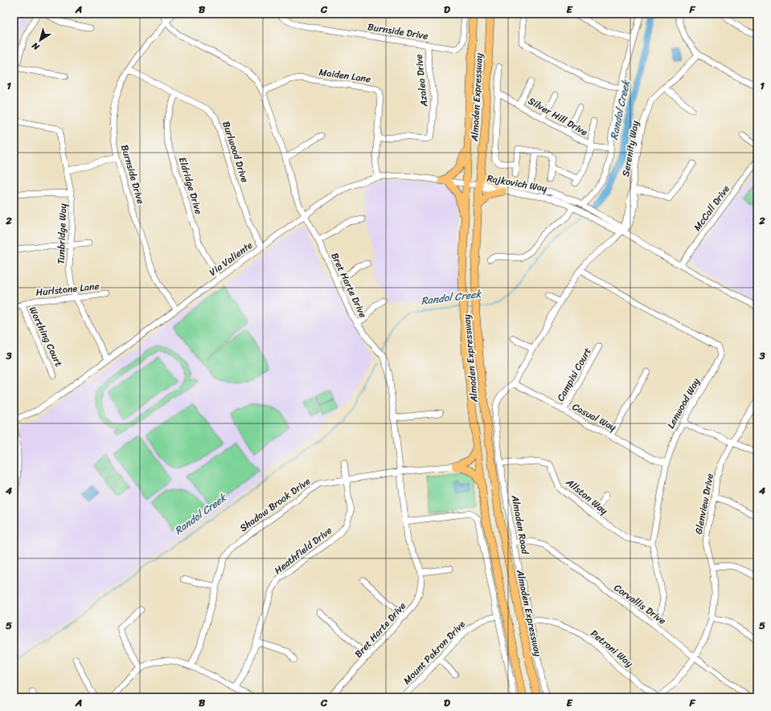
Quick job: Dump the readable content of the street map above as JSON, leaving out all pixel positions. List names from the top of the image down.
{
  "streets": {
    "main road": ["Almaden Expressway"],
    "street": [
      "Burnside Drive",
      "Maiden Lane",
      "Azalea Drive",
      "Silver Hill Drive",
      "Serenity Way",
      "Burlwood Drive",
      "Rajkovich Way",
      "Eldridge Drive",
      "McCall Drive",
      "Tunbridge Way",
      "Via Valiente",
      "Bret Harte Drive",
      "Hurlstone Lane",
      "Worthing Court",
      "Campisi Court",
      "Lenwood Way",
      "Casual Way",
      "Allston Way",
      "Glenview Drive",
      "Shadow Brook Drive",
      "Almaden Road",
      "Heathfield Drive",
      "Corvallis Drive",
      "Petroni Way",
      "Mount Pakron Drive"
    ]
  },
  "crossings": [
    ["Burnside Drive", "Azalea Drive"],
    ["Burnside Drive", "Burlwood Drive"],
    ["Burnside Drive", "Via Valiente"],
    ["Burnside Drive", "Bret Harte Drive"],
    ["Maiden Lane", "Azalea Drive"],
    ["Maiden Lane", "Via Valiente"],
    ["Maiden Lane", "Bret Harte Drive"],
    ["Almaden Expressway", "Rajkovich Way"],
    ["Almaden Expressway", "Via Valiente"],
    ["Serenity Way", "Rajkovich Way"],
    ["Serenity Way", "Lenwood Way"],
    ["Serenity Way", "Casual Way"],
    ["Serenity Way", "Almaden Road"],
    ["Burlwood Drive", "Eldridge Drive"],
    ["Burlwood Drive", "Via Valiente"],
    ["Rajkovich Way", "McCall Drive"],
    ["Rajkovich Way", "Via Valiente"],
    ["Eldridge Drive", "Via Valiente"],
    ["Tunbridge Way", "Via Valiente"],
    ["Tunbridge Way", "Hurlstone Lane"],
    ["Via Valiente", "Bret Harte Drive"],
    ["Bret Harte Drive", "Shadow Brook Drive"],
    ["Hurlstone Lane", "Worthing Court"],
    ["Campisi Court", "Casual Way"],
    ["Lenwood Way", "Casual Way"],
    ["Lenwood Way", "Allston Way"],
    ["Lenwood Way", "Corvallis Drive"],
    ["Allston Way", "Almaden Road"],
    ["Glenview Drive", "Corvallis Drive"],
    ["Glenview Drive", "Petroni Way"],
    ["Shadow Brook Drive", "Heathfield Drive"],
    ["Almaden Road", "Corvallis Drive"],
    ["Almaden Road", "Petroni Way"]
  ],
  "water": ["Randol Creek"],
  "north": "bottom left",
  "grid": {
    "columns": [
      "A",
      "B",
      "C",
      "D",
      "E",
      "F"
    ],
    "rows": [
      "1",
      "2",
      "3",
      "4",
      "5"
    ]
  }
}
